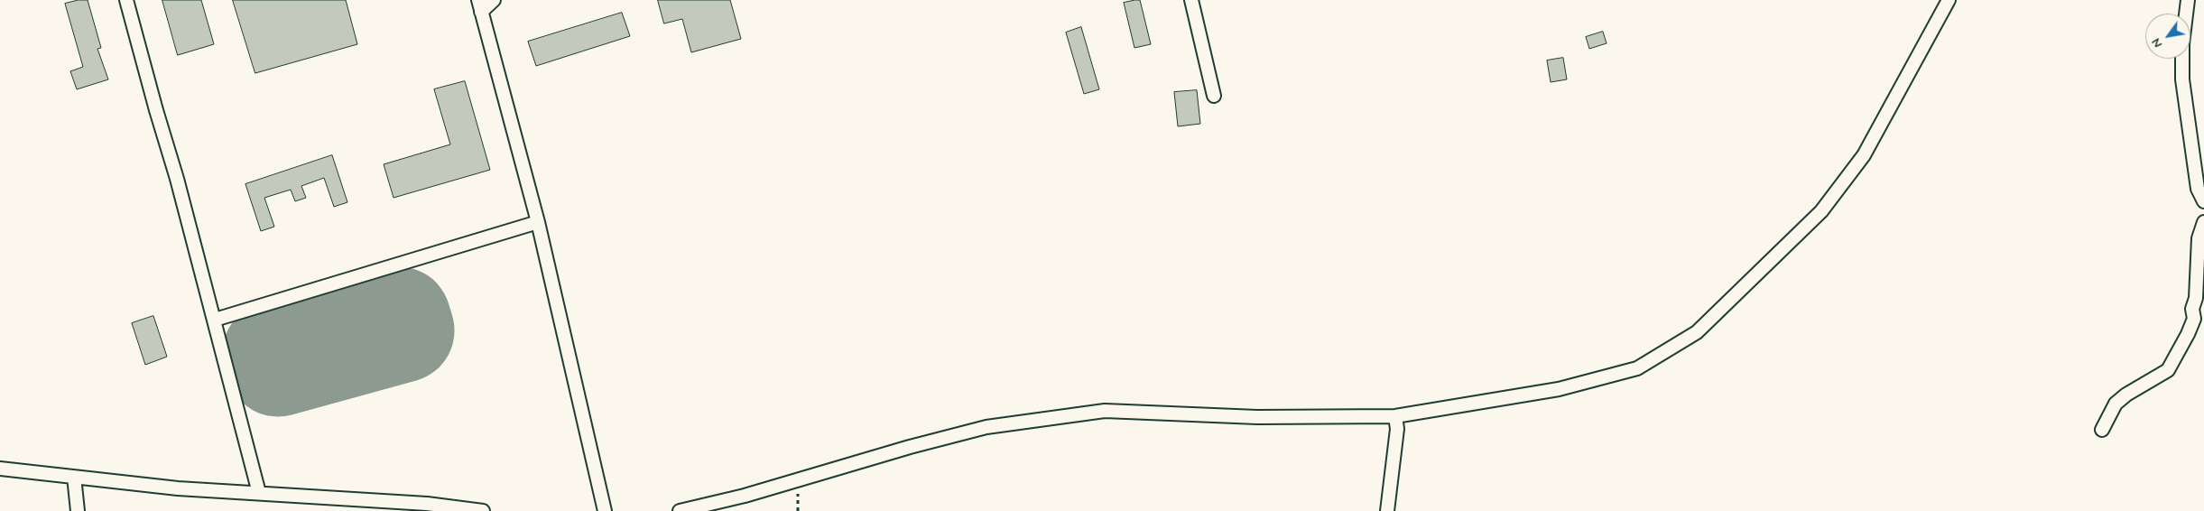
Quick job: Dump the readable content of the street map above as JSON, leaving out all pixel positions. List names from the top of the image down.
{
  "north": "bottom left"
}
